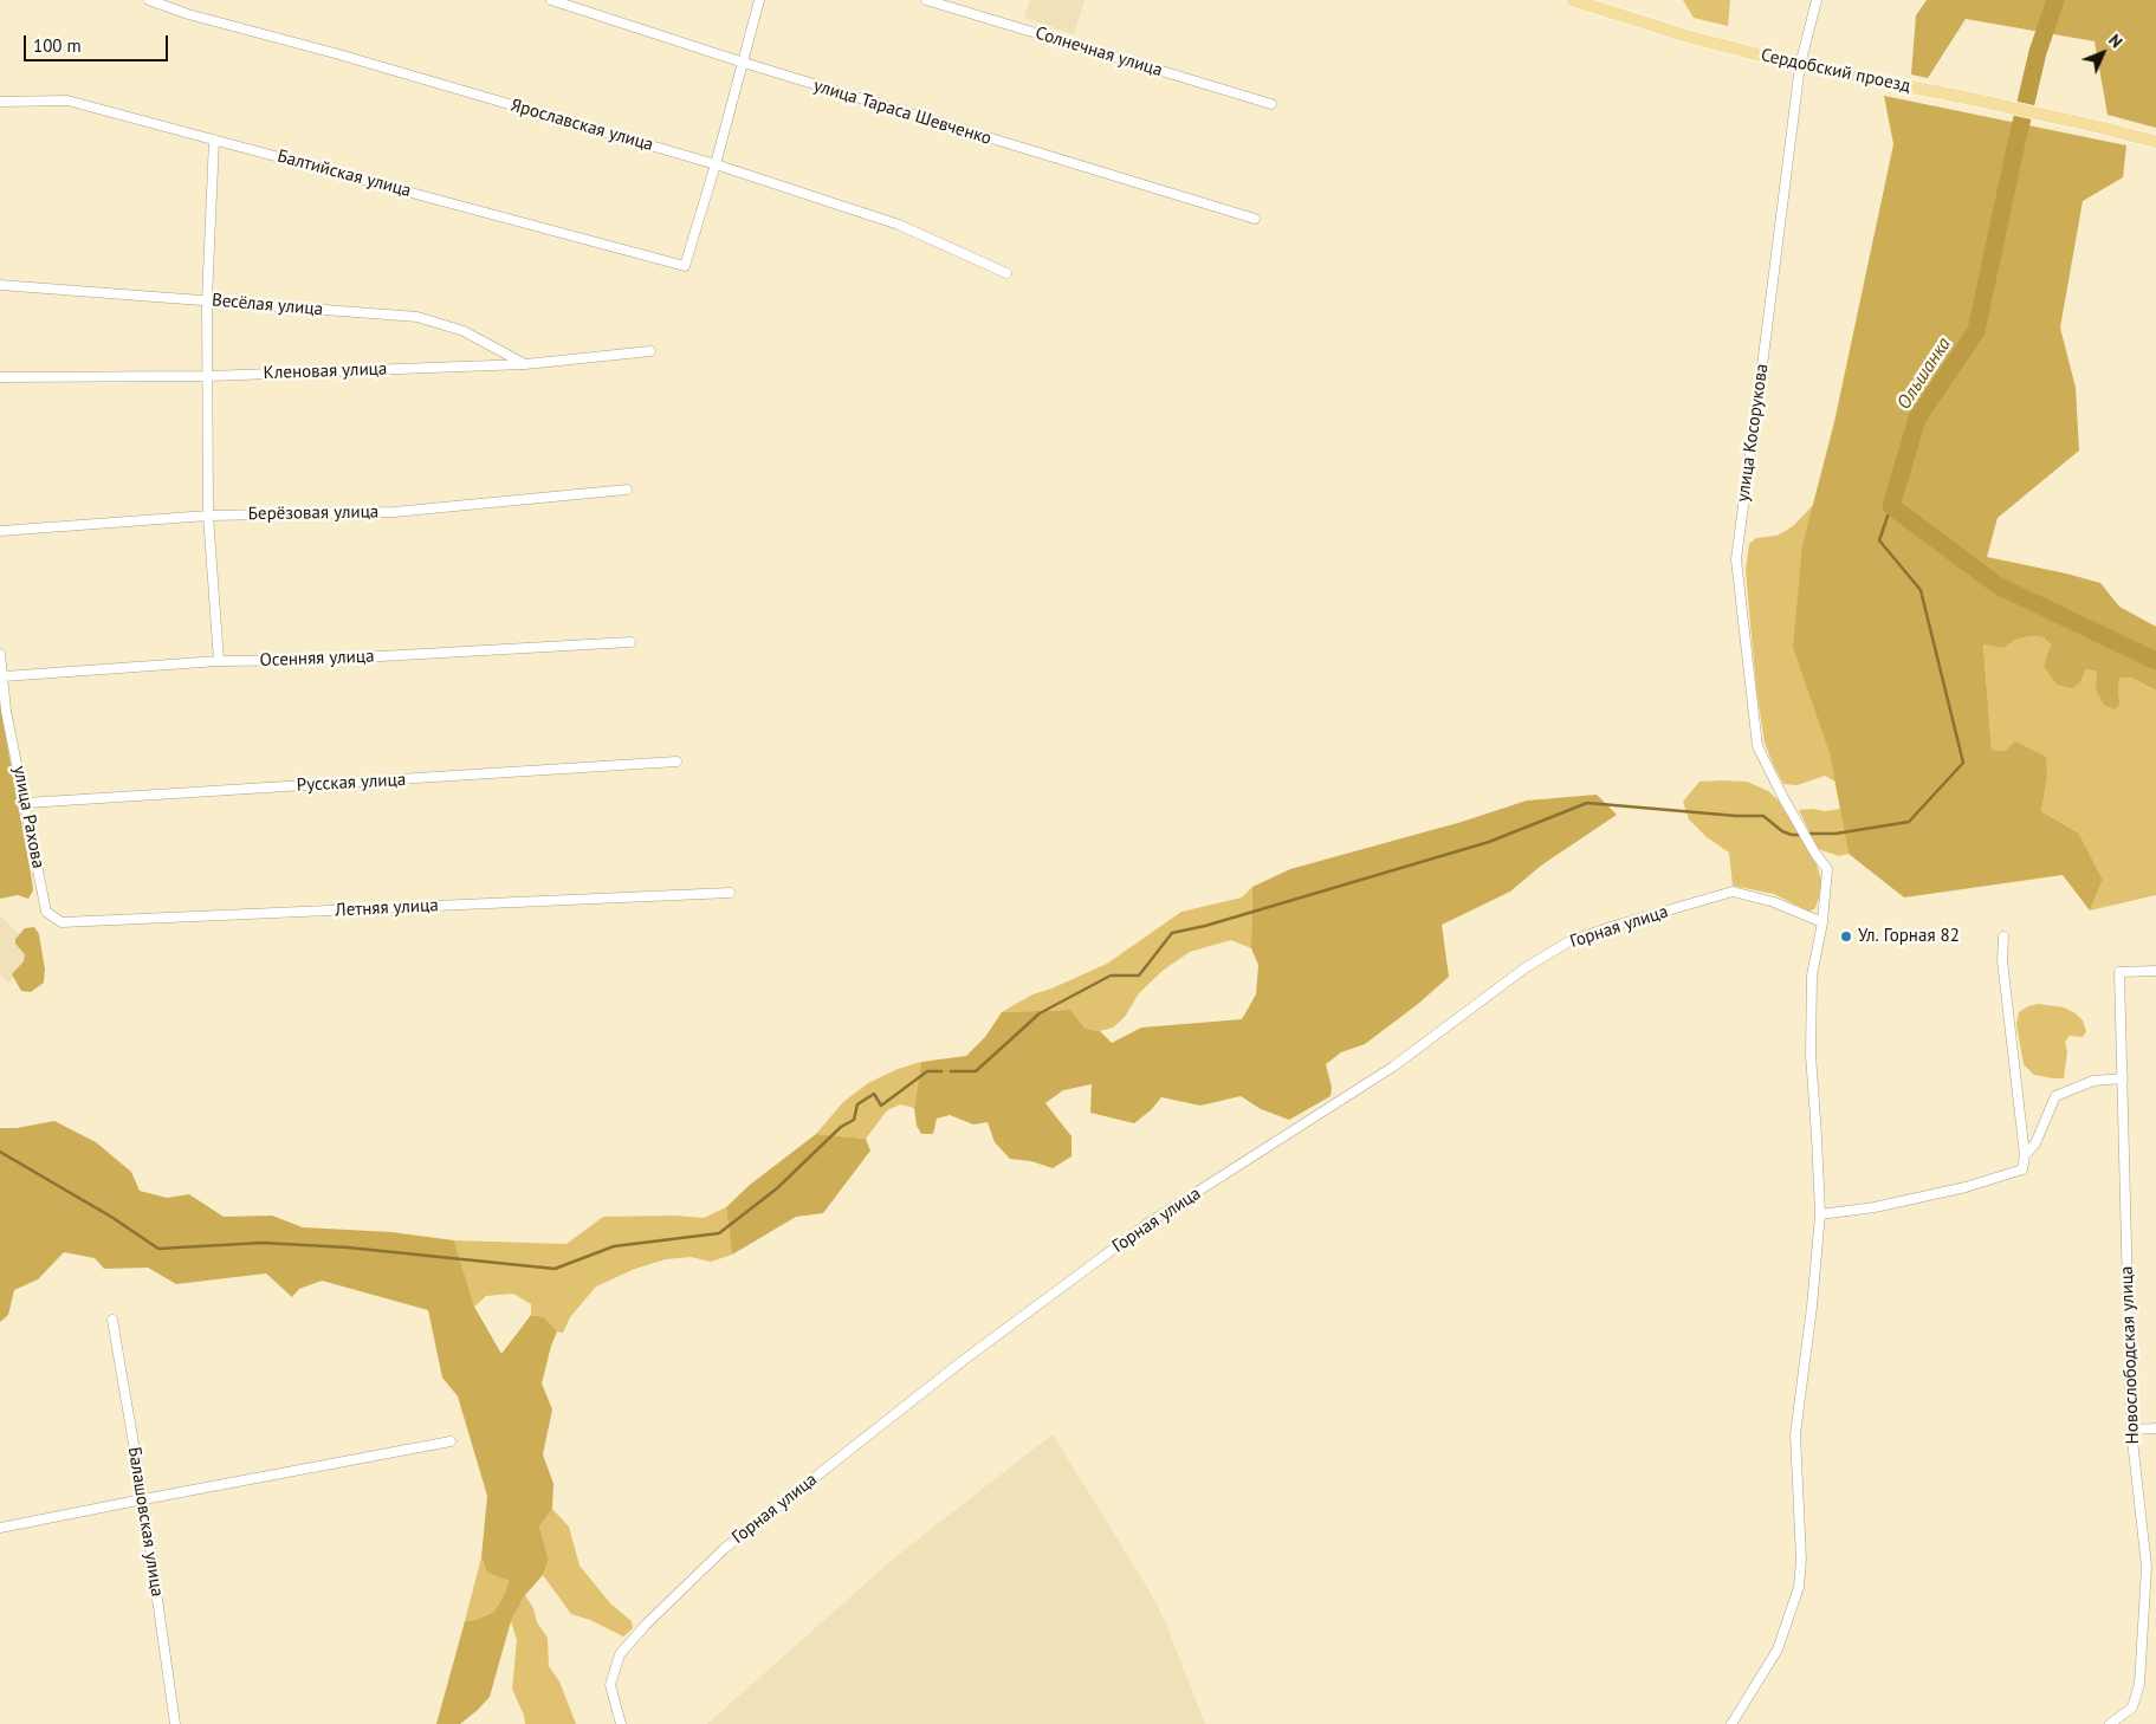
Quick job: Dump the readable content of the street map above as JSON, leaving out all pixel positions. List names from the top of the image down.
{
  "streets": {
    "main road": ["Сердобский проезд"],
    "street": [
      "Солнечная улица",
      "улица Тараса Шевченко",
      "Ярославская улица",
      "Балтийская улица",
      "Весёлая улица",
      "Кленовая улица",
      "улица Косорукова",
      "Берёзовая улица",
      "Осенняя улица",
      "Русская улица",
      "улица Рахова",
      "Летняя улица",
      "Горная улица",
      "Новослободская улица",
      "Балашовская улица"
    ]
  },
  "crossings": [
    ["Сердобский проезд", "улица Косорукова"],
    ["Ярославская улица", "Балтийская улица"],
    ["Весёлая улица", "Кленовая улица"],
    ["улица Косорукова", "Горная улица"],
    ["Осенняя улица", "улица Рахова"],
    ["Русская улица", "улица Рахова"],
    ["улица Рахова", "Летняя улица"]
  ],
  "water": ["Ольшанка"],
  "places": ["Ул. Горная 82"],
  "scale_bar": "100 m",
  "north": "top right"
}
